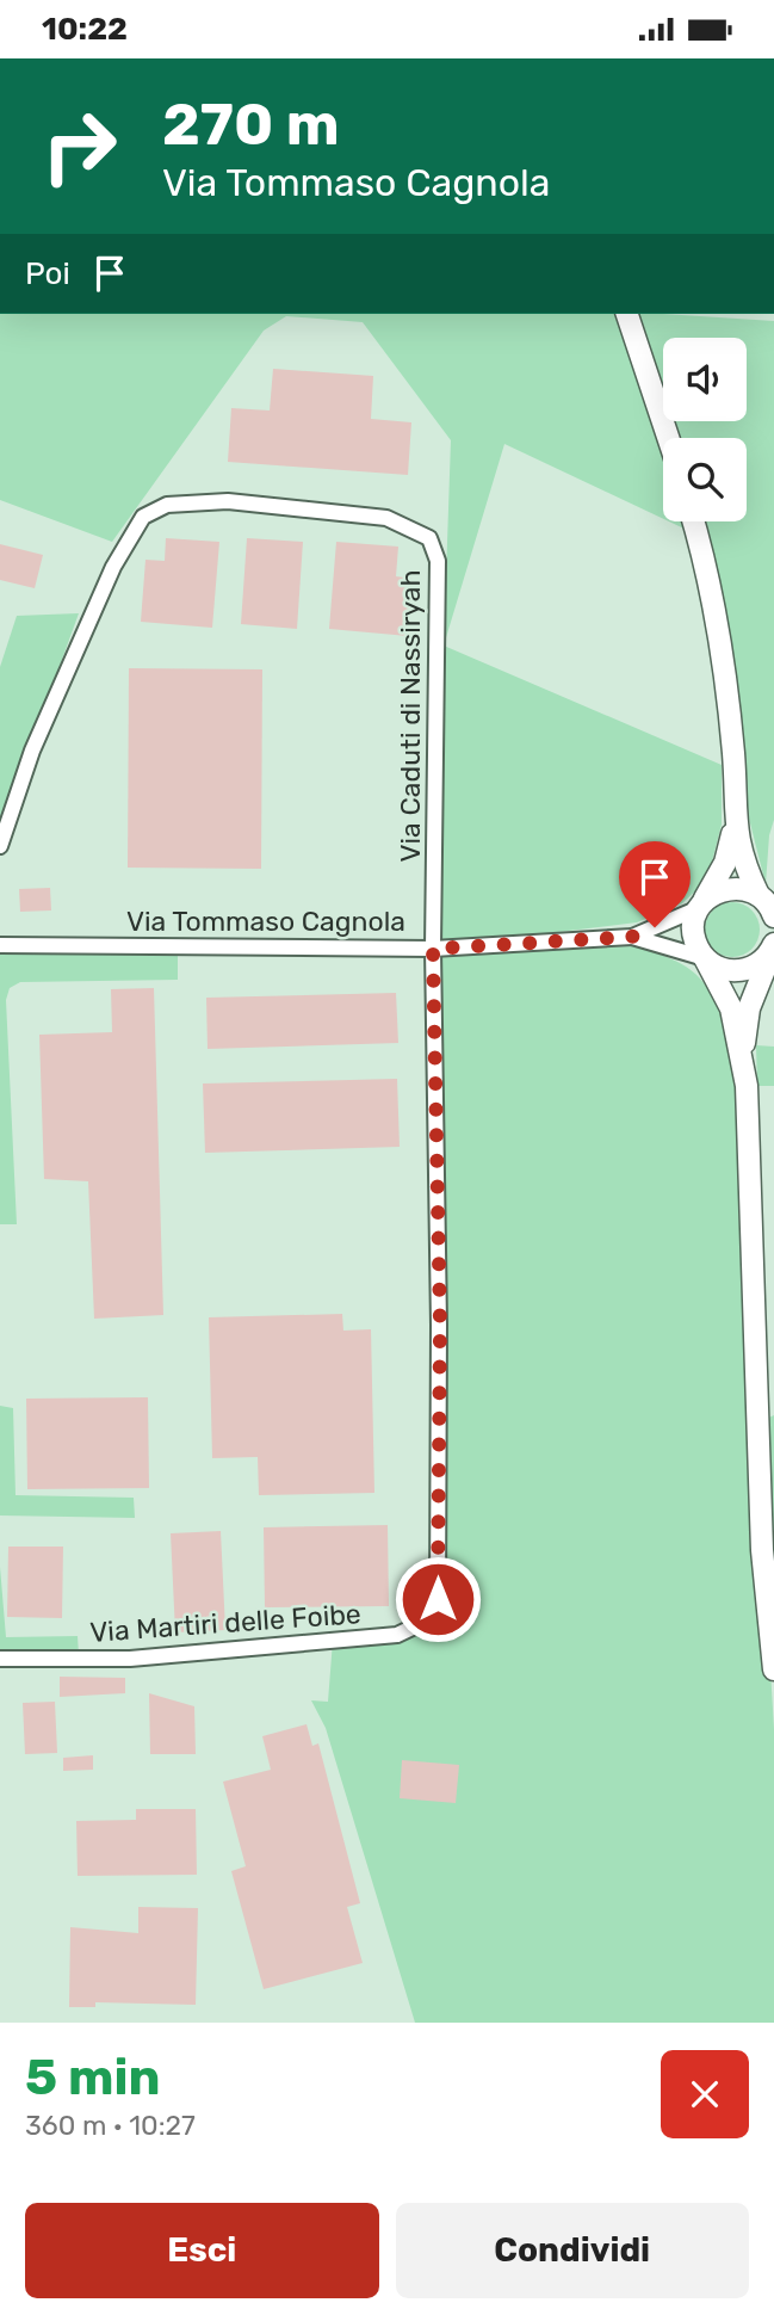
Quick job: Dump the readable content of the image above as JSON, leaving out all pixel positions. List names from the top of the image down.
{
  "streets": {
    "street": ["Via Caduti di Nassiryah", "Via Tommaso Cagnola", "Via Martiri delle Foibe"]
  },
  "crossings": [
    ["Via Caduti di Nassiryah", "Via Tommaso Cagnola"],
    ["Via Caduti di Nassiryah", "Via Martiri delle Foibe"],
    ["Via Tommaso Cagnola", "Via Martiri delle Foibe"]
  ],
  "page": {
    "status": "10:22",
    "turn": ["270 m", "Via Tommaso Cagnola"],
    "then": "Poi",
    "heading": ["5 min", "360 m · 10:27"],
    "buttons": ["Esci", "Condividi"]
  }
}
